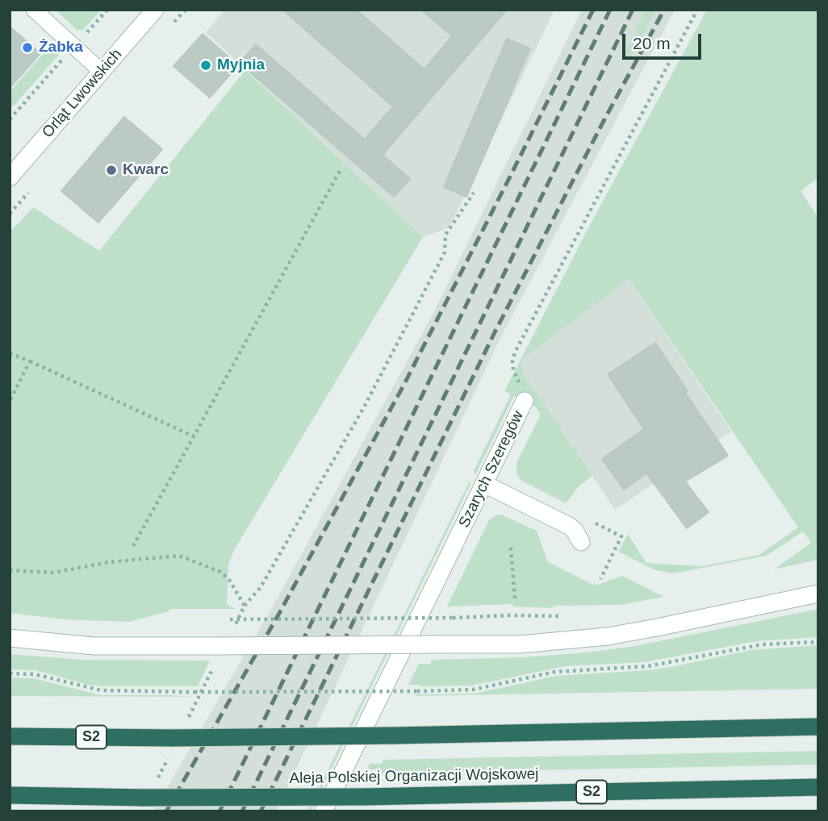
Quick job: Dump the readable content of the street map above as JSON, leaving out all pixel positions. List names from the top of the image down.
{
  "streets": {
    "highway": ["S2", "Aleja Polskiej Organizacji Wojskowej"],
    "street": ["Orląt Lwowskich", "Szarych Szeregów"]
  },
  "places": ["Żabka", "Myjnia", "Kwarc"],
  "scale_bar": "20 m"
}
